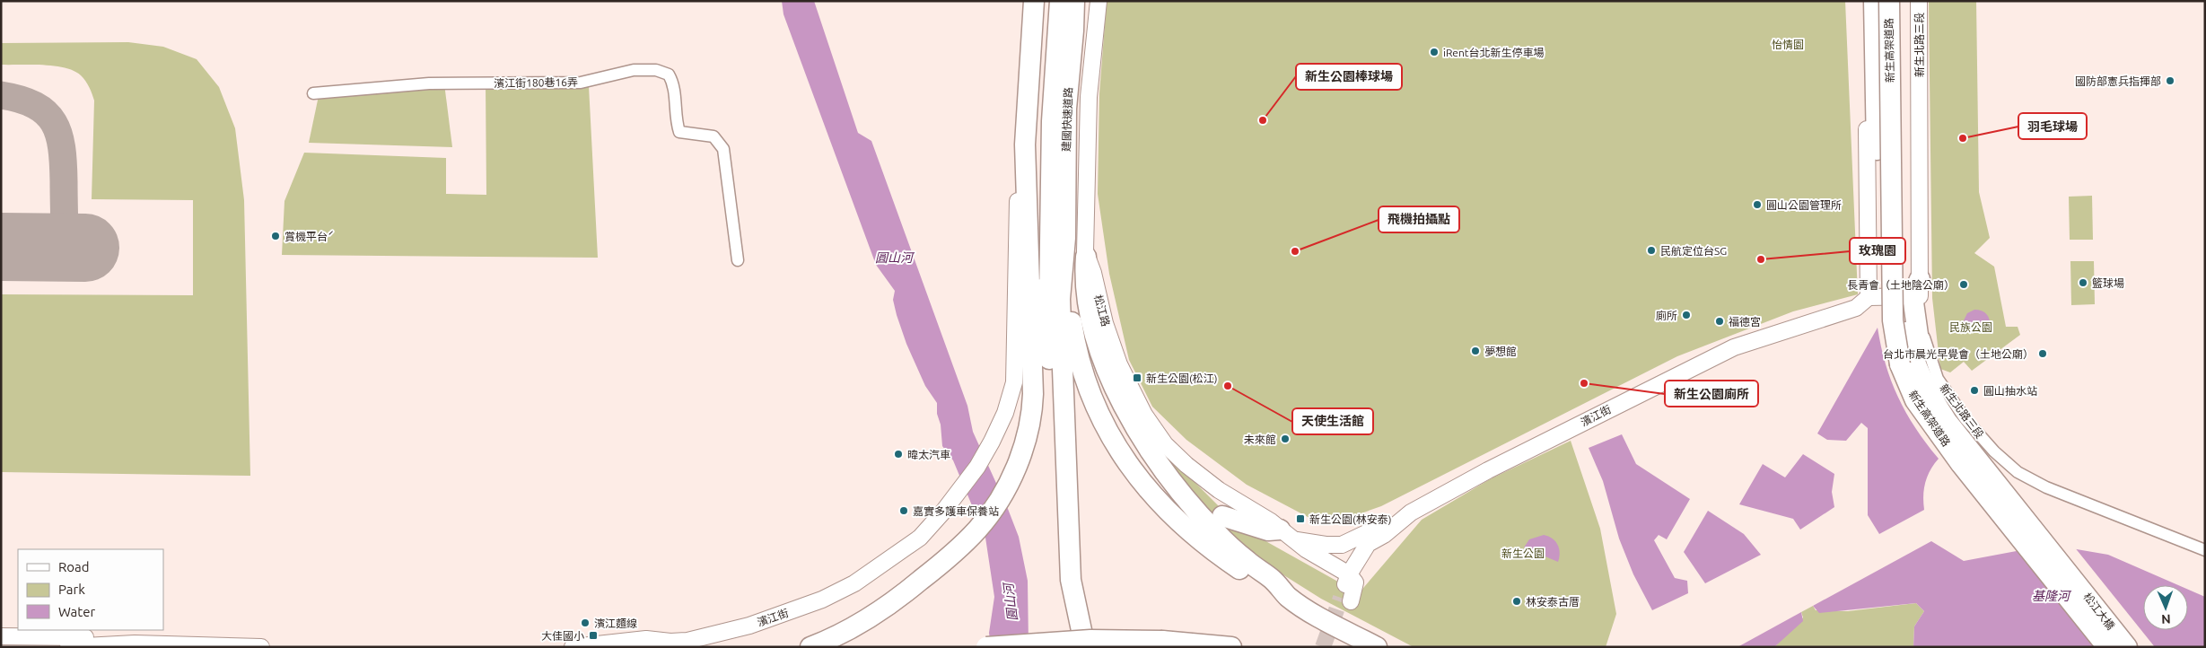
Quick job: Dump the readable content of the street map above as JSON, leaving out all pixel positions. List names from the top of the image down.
{
  "streets": {
    "highway": ["新生高架道路", "建國快速道路", "松江大橋"],
    "main road": ["新生北路三段", "松江路", "濱江街"],
    "street": ["濱江街180巷16弄"]
  },
  "crossings": [
    ["新生高架道路", "松江大橋"],
    ["松江路", "濱江街"]
  ],
  "water": ["圓山河", "基隆河"],
  "parks": ["怡情園", "民族公園", "新生公園"],
  "places": {
    "other": [
      "iRent台北新生停車場",
      "國防部憲兵指揮部",
      "新生公園棒球場",
      "羽毛球場",
      "圓山公園管理所",
      "賞機平台ˊ",
      "民航定位台SG",
      "飛機拍攝點",
      "玫瑰園",
      "籃球場",
      "長青會（土地陰公廟）",
      "廁所",
      "福德宮",
      "夢想館",
      "台北市晨光早覺會（土地公廟）",
      "新生公園廁所",
      "天使生活館",
      "圓山抽水站",
      "未來館",
      "暐太汽車",
      "嘉實多護車保養站",
      "林安泰古厝",
      "濱江麵線"
    ],
    "transit": ["新生公園(松江)", "新生公園(林安泰)", "大佳國小"]
  },
  "legend": ["Road", "Park", "Water"],
  "north": "bottom"
}
